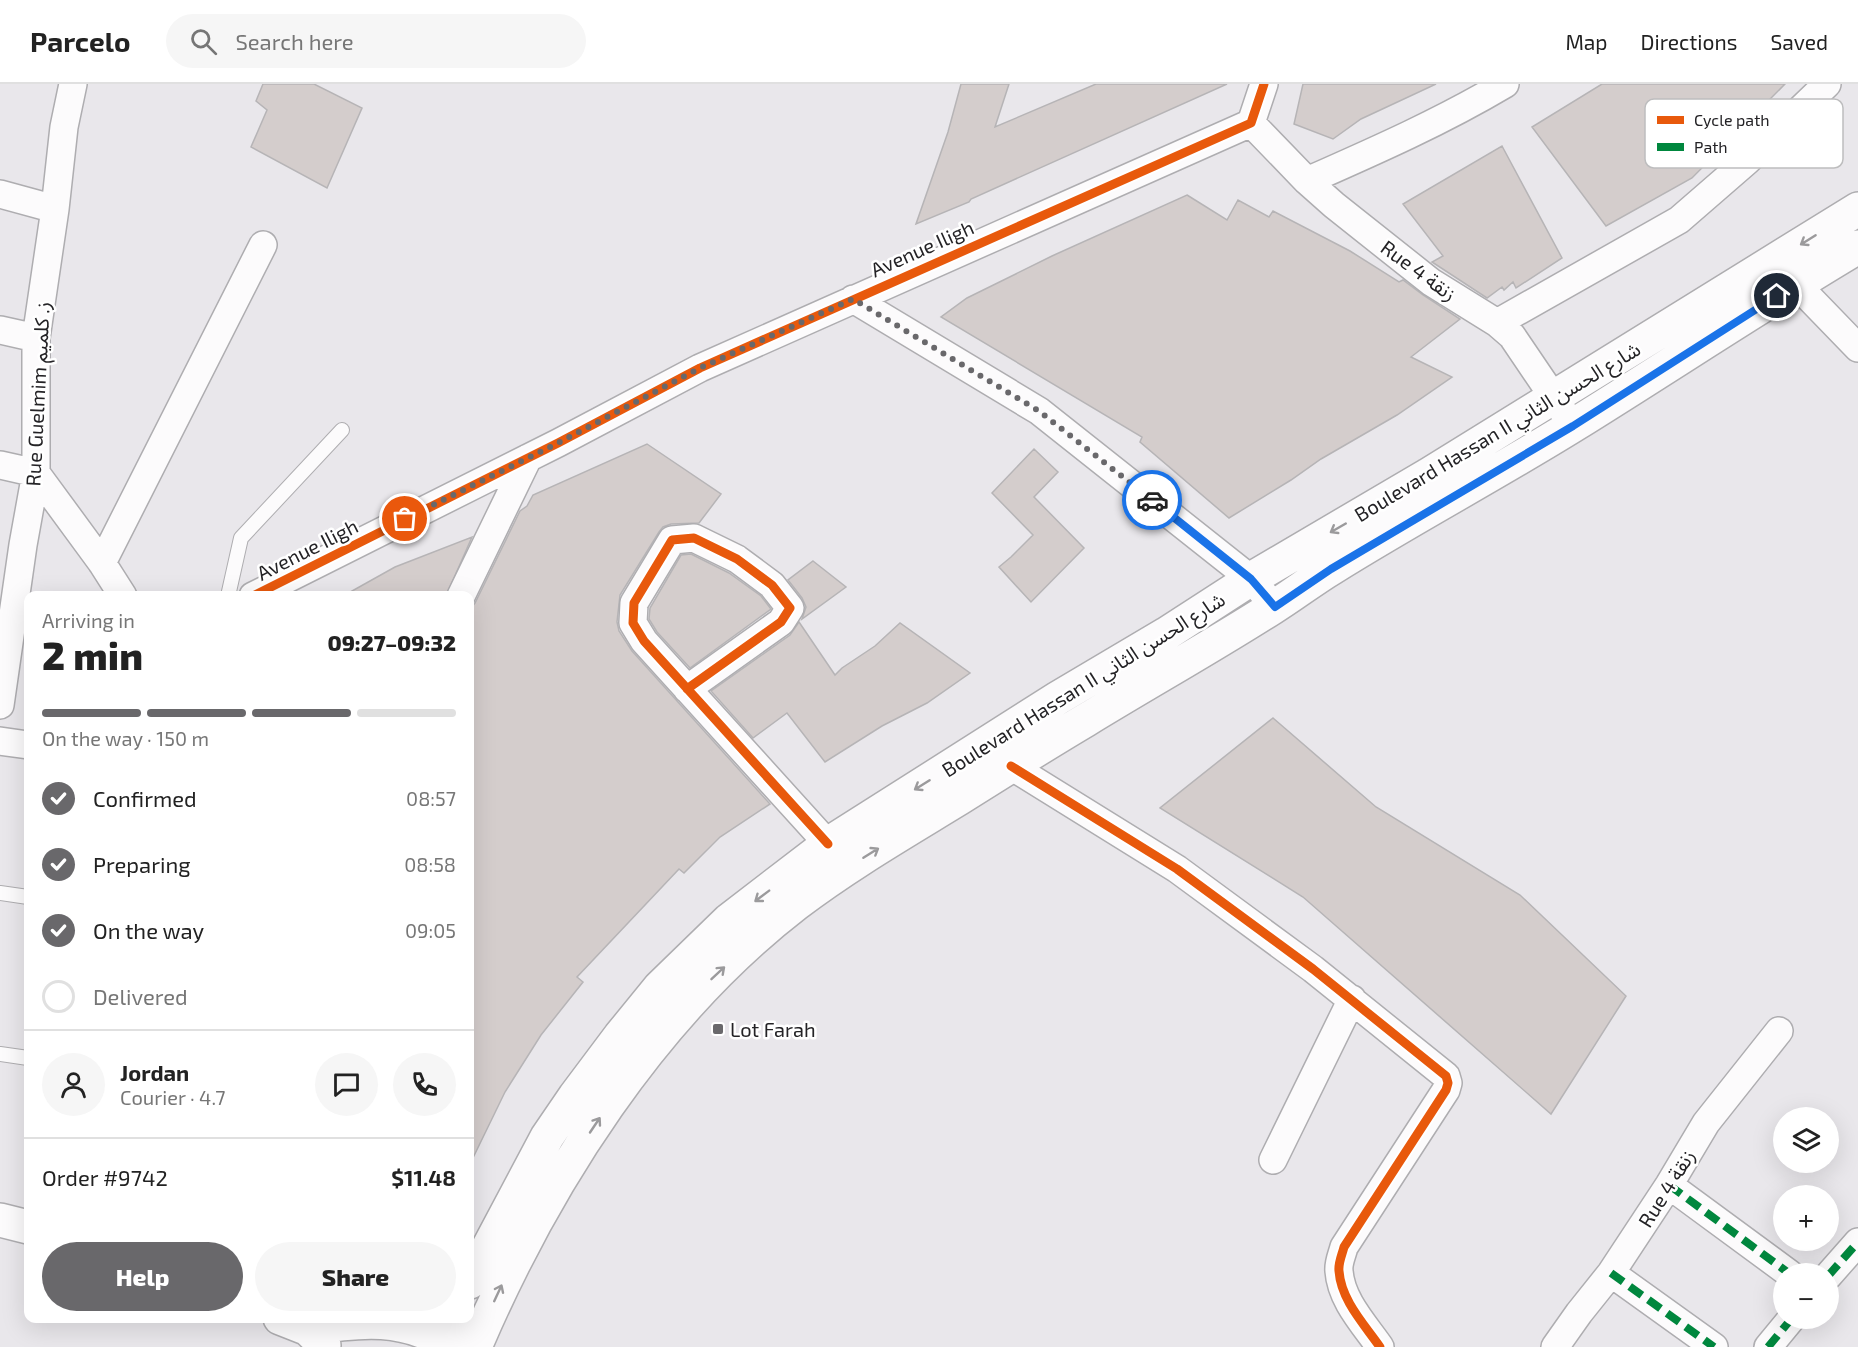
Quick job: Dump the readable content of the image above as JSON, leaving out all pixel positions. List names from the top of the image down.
{
  "streets": {
    "main road": ["Boulevard Hassan II شارع الحسن الثاني"],
    "street": ["Avenue Iligh", "Rue 4 زنقة", "Rue Guelmim ز. كلميم"]
  },
  "crossings": [
    ["Avenue Iligh", "Rue 4 زنقة"],
    ["Rue 4 زنقة", "Boulevard Hassan II شارع الحسن الثاني"]
  ],
  "places": {
    "transit": ["Lot Farah"]
  },
  "legend": ["Cycle path", "Path"],
  "page": {
    "header": "Parcelo",
    "search": "Search here",
    "nav": ["Map", "Directions", "Saved"],
    "heading": ["2 min", "Arriving in", "09:27–09:32"],
    "panel": [
      "Jordan",
      "Courier · 4.7",
      "Order #9742",
      "$11.48"
    ],
    "bar": "On the way · 150 m",
    "list": [
      ["Confirmed", "08:57"],
      ["Preparing", "08:58"],
      ["On the way", "09:05"],
      "Delivered"
    ],
    "map_buttons": ["+", "−"],
    "buttons": ["Help", "Share"]
  }
}
